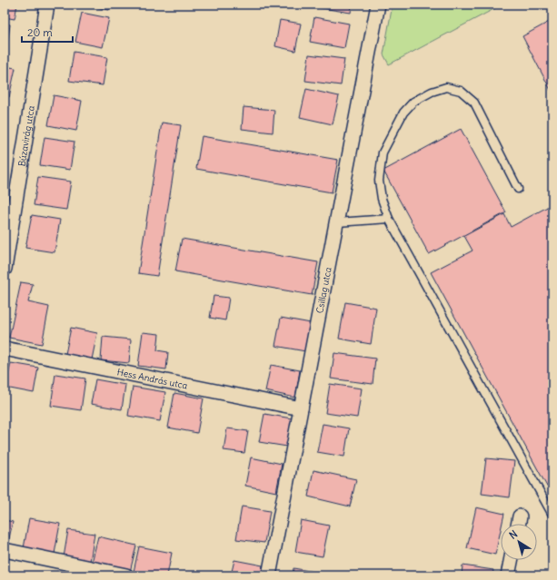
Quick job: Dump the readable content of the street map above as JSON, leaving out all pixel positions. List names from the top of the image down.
{
  "streets": {
    "street": ["Búzavirág utca", "Csillag utca", "Hess András utca"]
  },
  "crossings": [
    ["Csillag utca", "Hess András utca"]
  ],
  "scale_bar": "20 m",
  "north": "top left"
}
